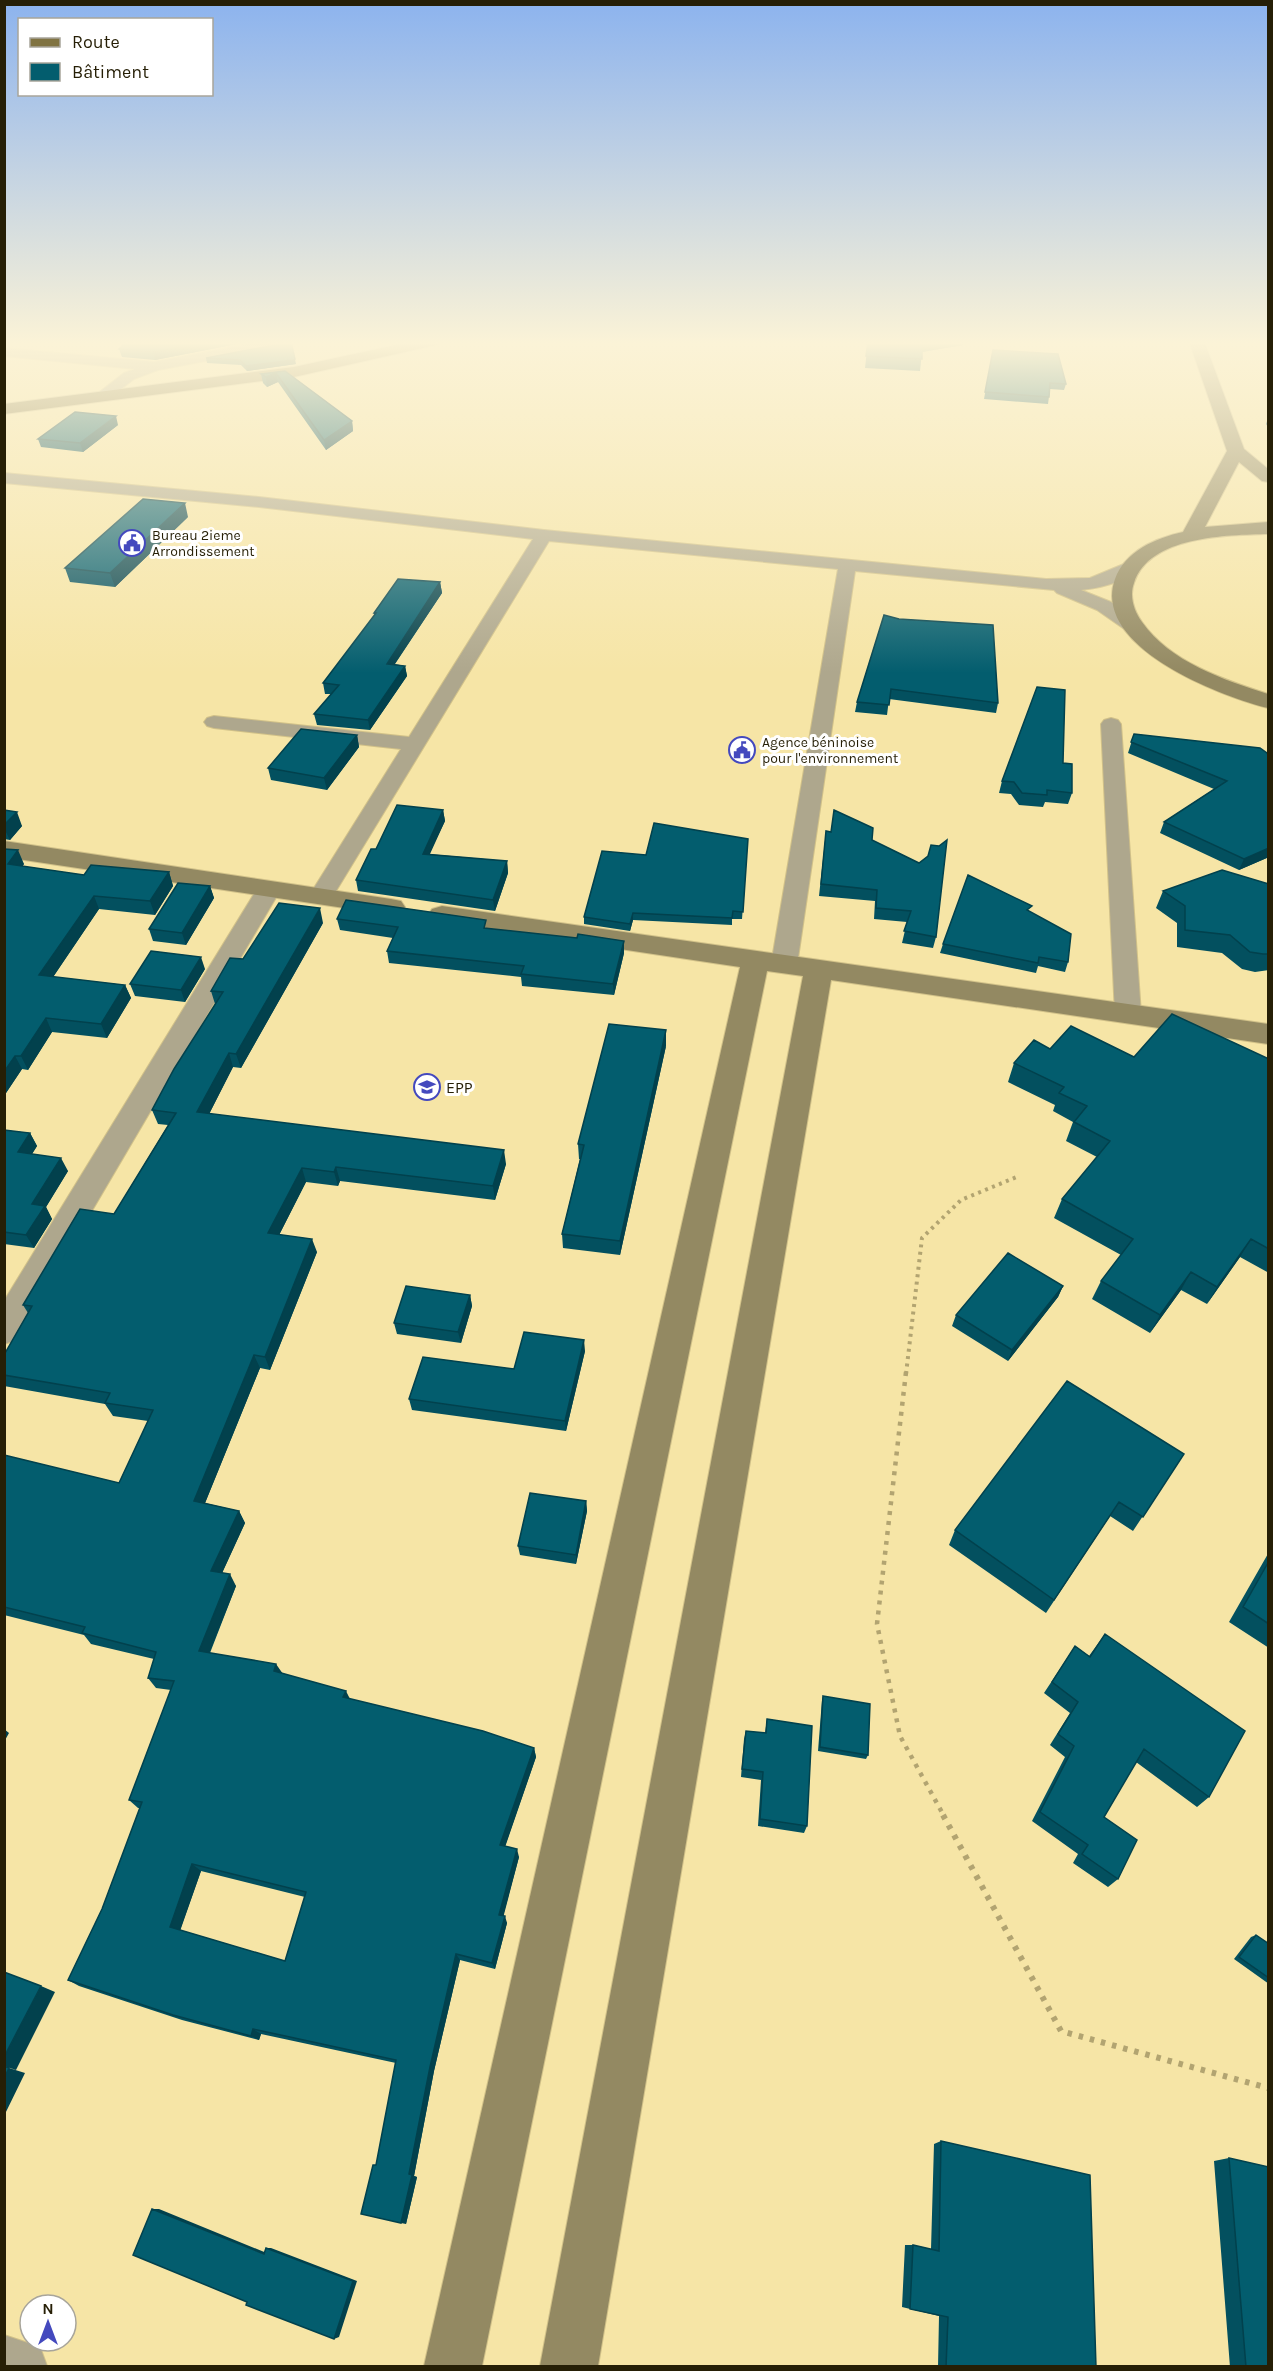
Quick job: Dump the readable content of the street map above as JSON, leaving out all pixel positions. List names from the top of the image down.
{
  "places": {
    "public building": ["Bureau 2ieme Arrondissement", "Agence béninoise pour l'environnement"],
    "school or university": ["EPP"]
  },
  "legend": ["Route", "Bâtiment"],
  "north": "top"
}
